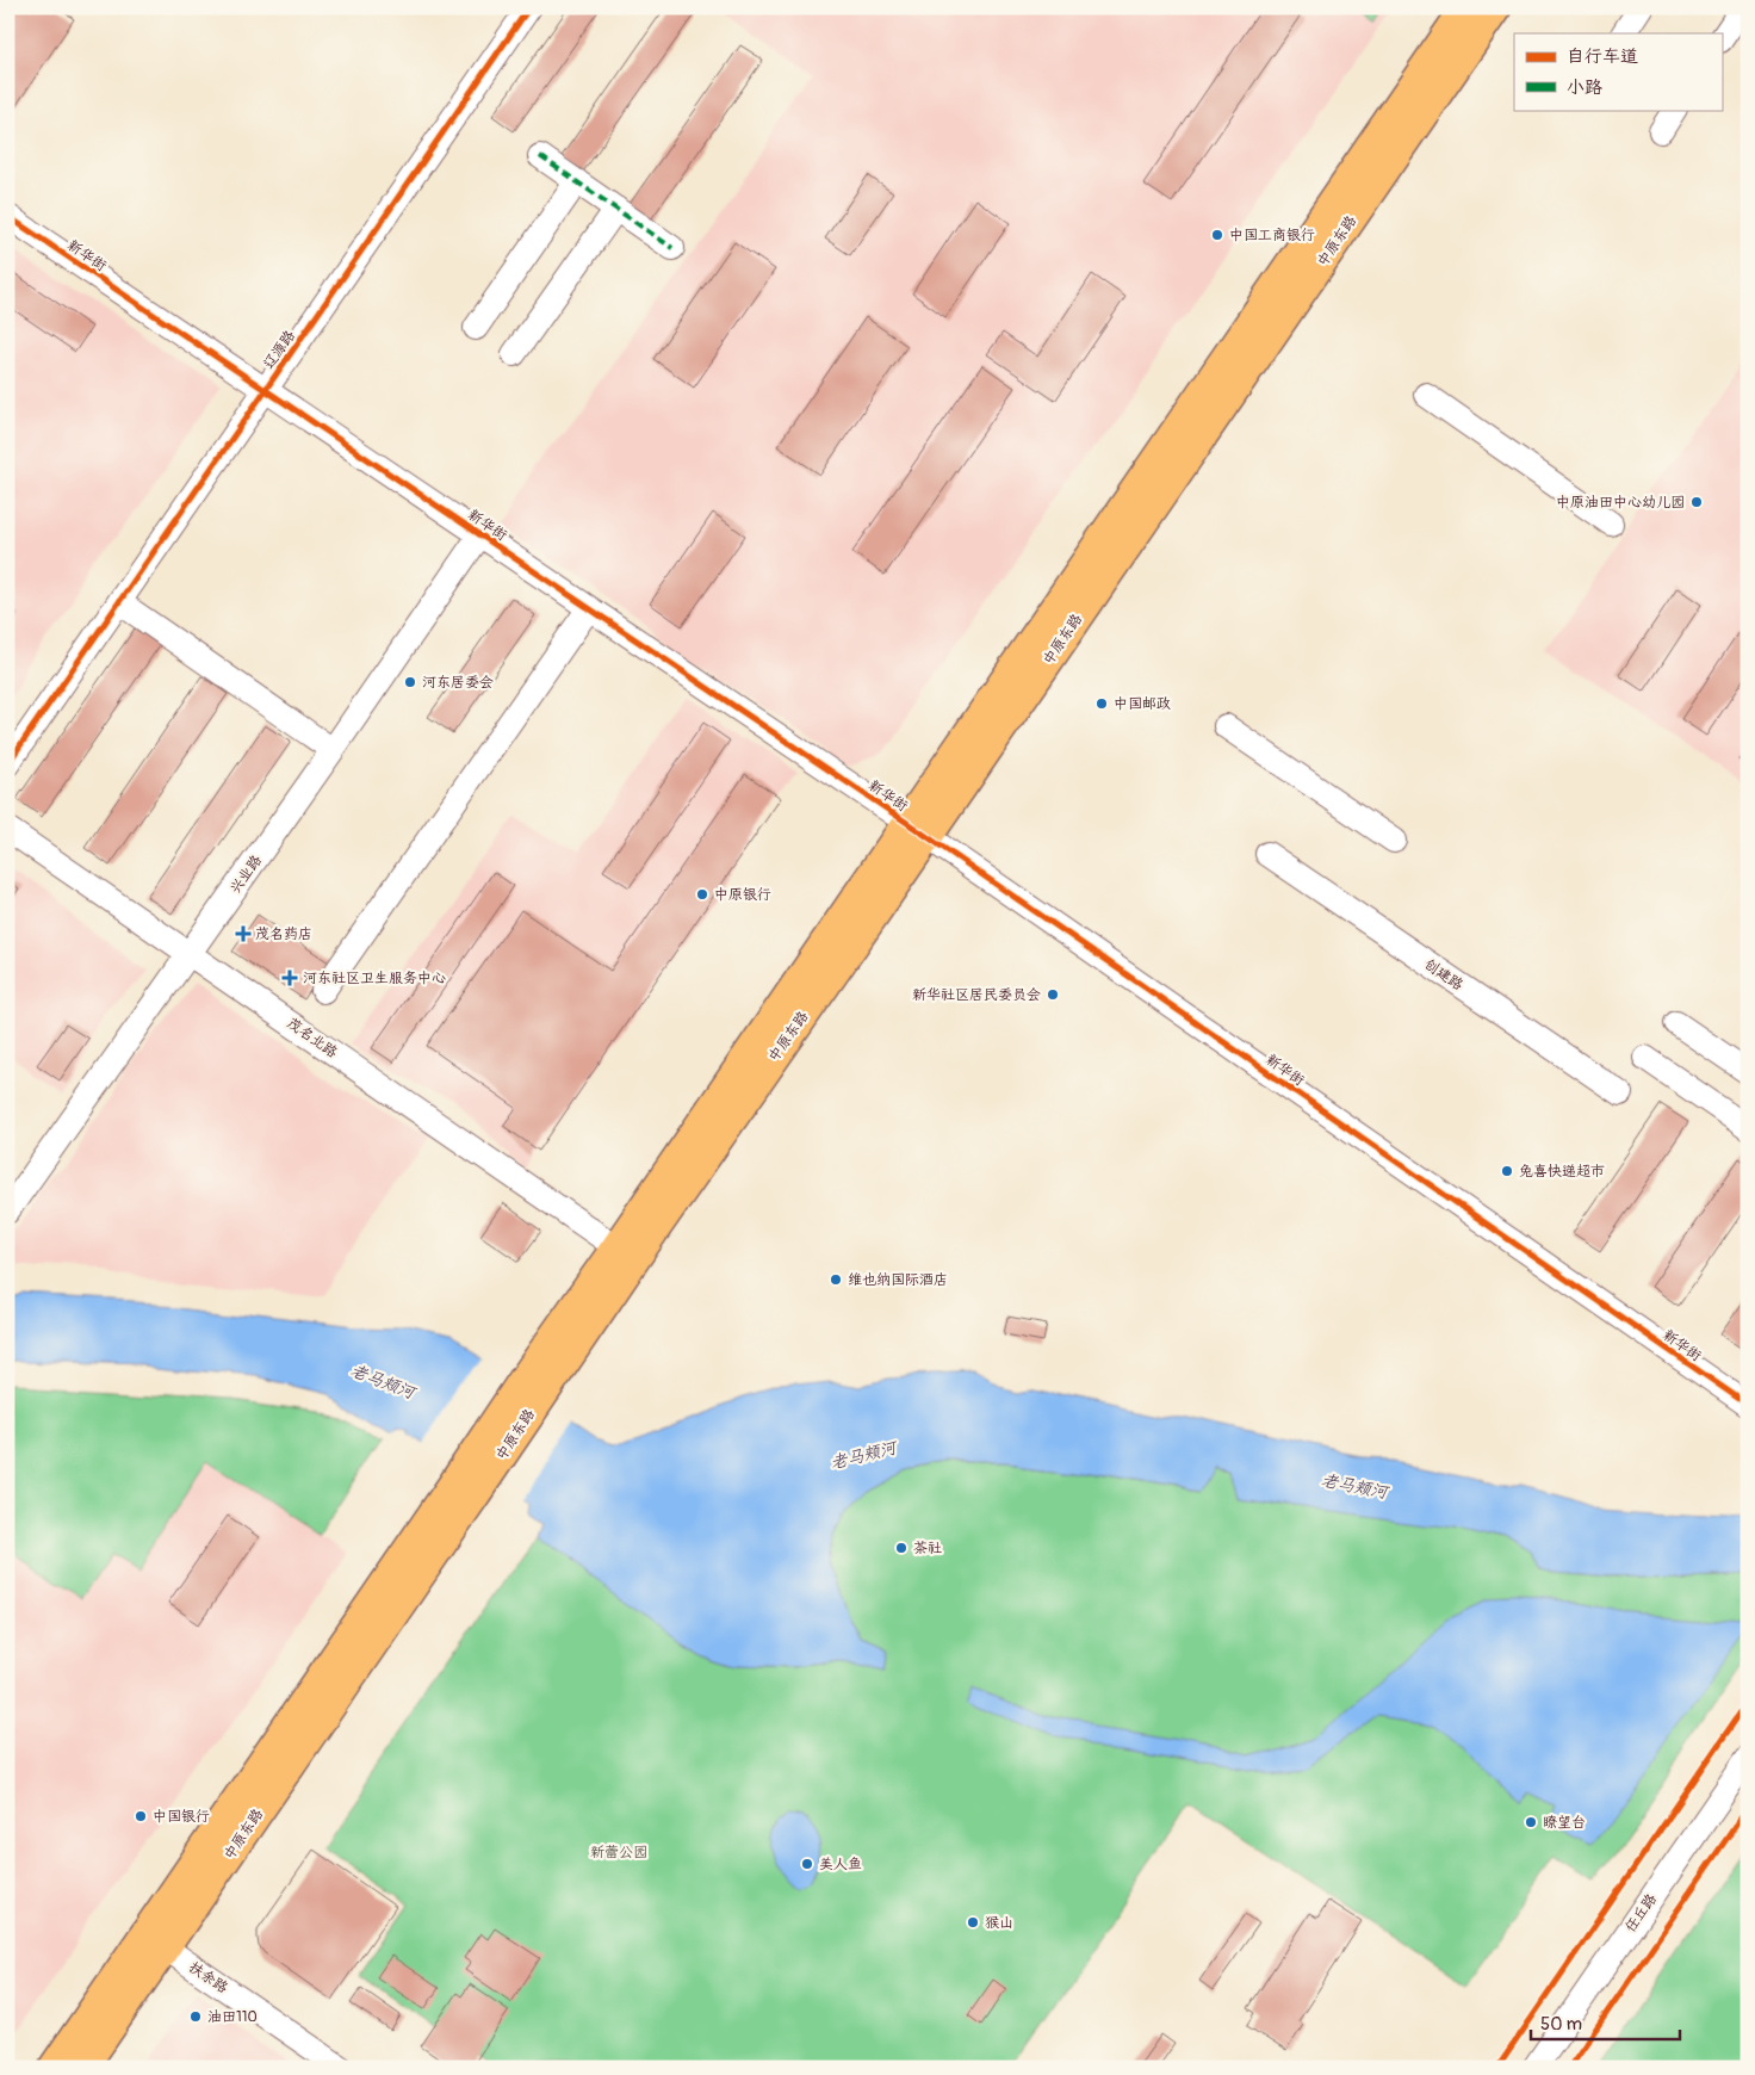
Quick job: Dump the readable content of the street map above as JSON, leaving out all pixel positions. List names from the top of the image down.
{
  "streets": {
    "main road": ["中原东路"],
    "street": [
      "新华街",
      "辽源路",
      "兴业路",
      "创建路",
      "茂名北路",
      "任丘路",
      "扶余路"
    ]
  },
  "crossings": [
    ["中原东路", "新华街"],
    ["中原东路", "茂名北路"],
    ["中原东路", "扶余路"],
    ["新华街", "辽源路"],
    ["新华街", "兴业路"],
    ["兴业路", "茂名北路"]
  ],
  "water": ["老马颊河"],
  "parks": ["新蕾公园"],
  "places": {
    "other": [
      "中国工商银行",
      "中原油田中心幼儿园",
      "河东居委会",
      "中国邮政",
      "中原银行",
      "新华社区居民委员会",
      "兔喜快递超市",
      "维也纳国际酒店",
      "茶社",
      "中国银行",
      "瞭望台",
      "美人鱼",
      "猴山",
      "油田110"
    ],
    "health": ["茂名药店", "河东社区卫生服务中心"]
  },
  "legend": ["自行车道", "小路"],
  "scale_bar": "50 m"
}
